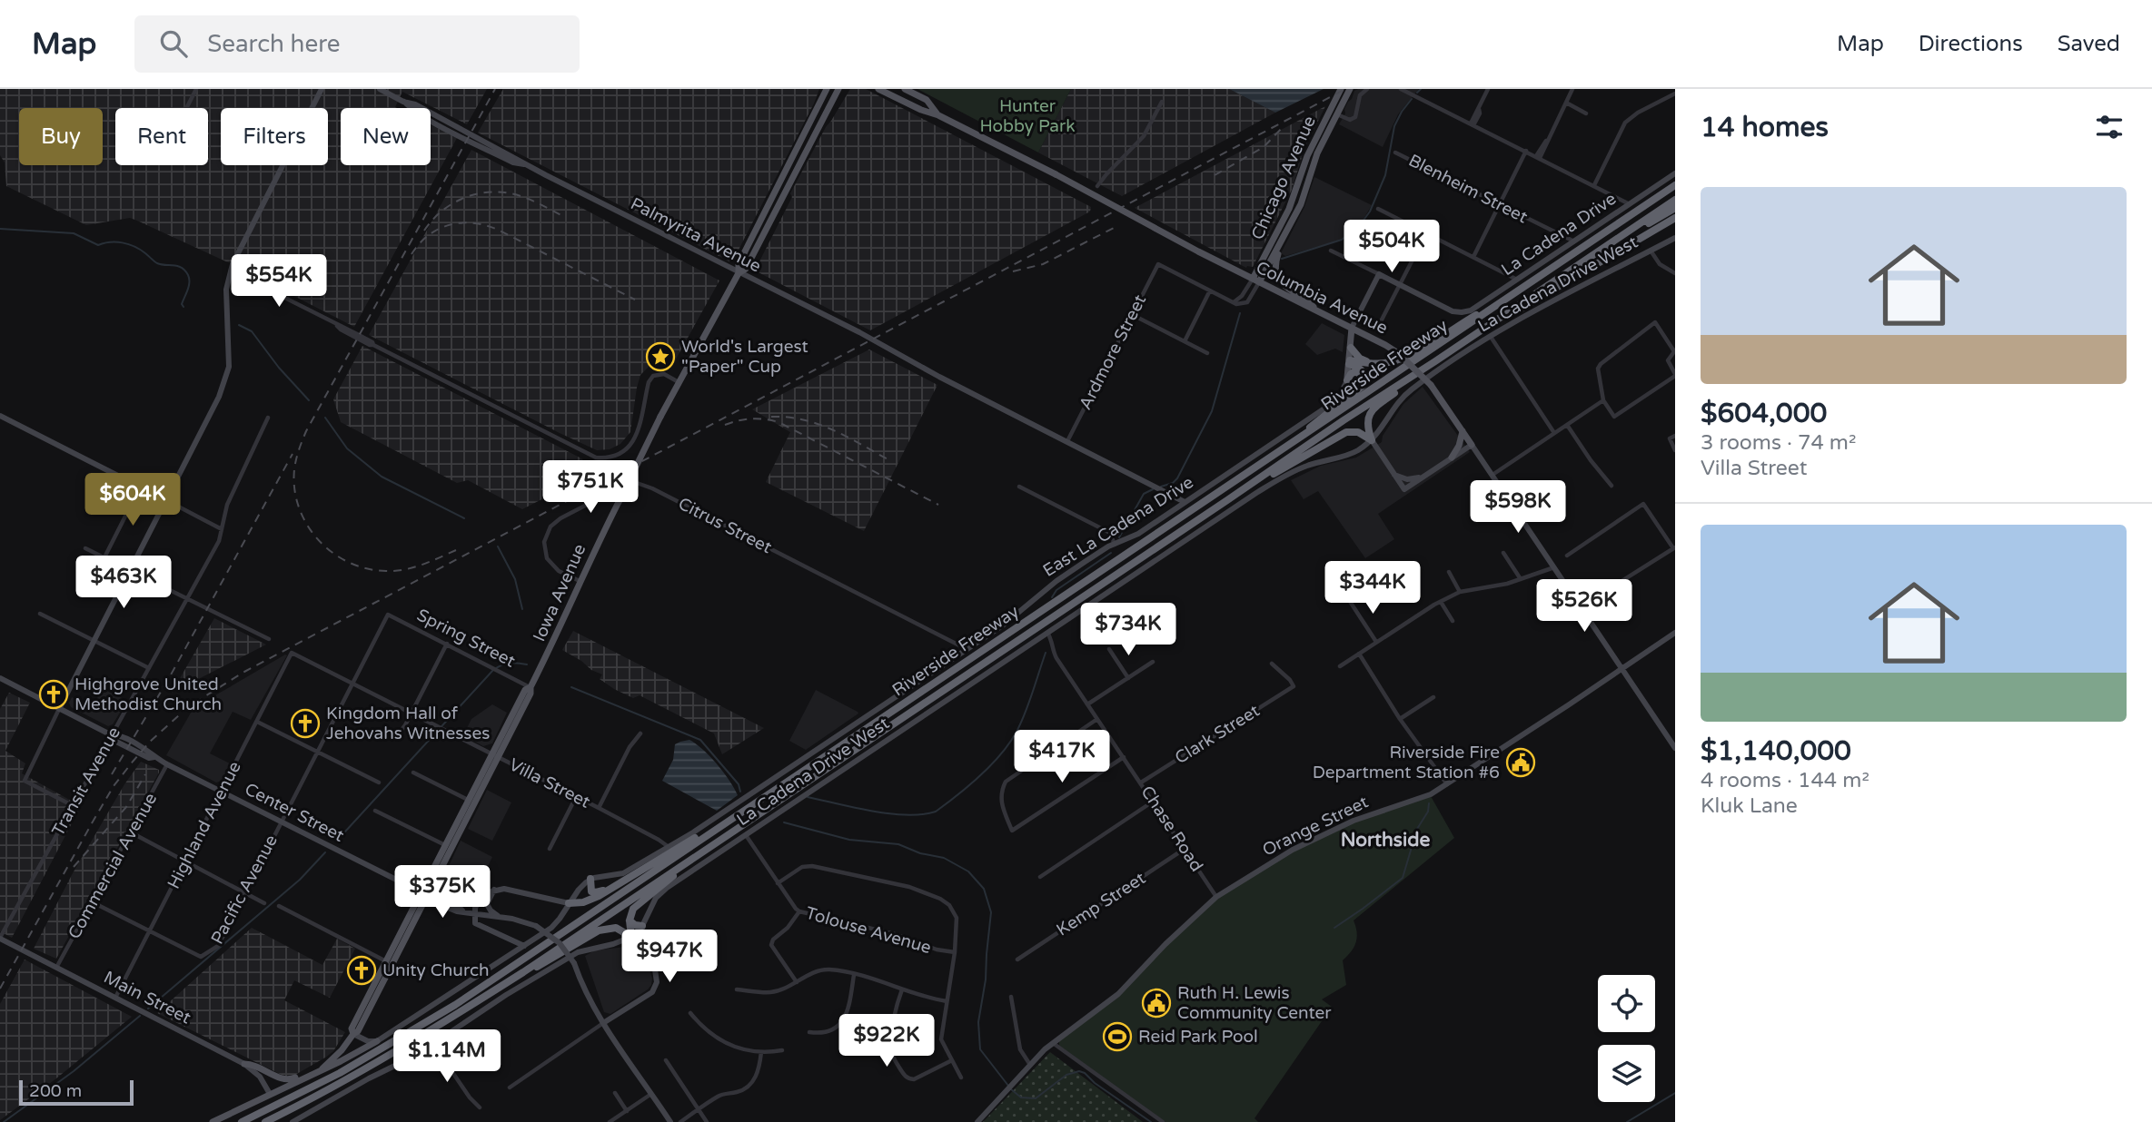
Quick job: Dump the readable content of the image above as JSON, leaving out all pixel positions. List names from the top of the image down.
{
  "streets": {
    "highway": ["Riverside Freeway"],
    "main road": [
      "Chicago Avenue",
      "La Cadena Drive",
      "Palmyrita Avenue",
      "La Cadena Drive West",
      "Columbia Avenue",
      "East La Cadena Drive",
      "Iowa Avenue",
      "Center Street",
      "Orange Street",
      "Main Street"
    ],
    "street": [
      "Blenheim Street",
      "Ardmore Street",
      "Citrus Street",
      "Spring Street",
      "Clark Street",
      "Transit Avenue",
      "Villa Street",
      "Highland Avenue",
      "Chase Road",
      "Commercial Avenue",
      "Pacific Avenue",
      "Kemp Street",
      "Tolouse Avenue"
    ]
  },
  "crossings": [
    ["Chicago Avenue", "Columbia Avenue"],
    ["Blenheim Street", "La Cadena Drive"],
    ["Palmyrita Avenue", "Ardmore Street"],
    ["Palmyrita Avenue", "East La Cadena Drive"],
    ["Palmyrita Avenue", "Iowa Avenue"],
    ["La Cadena Drive West", "Chase Road"],
    ["La Cadena Drive West", "Tolouse Avenue"],
    ["Columbia Avenue", "Orange Street"],
    ["Citrus Street", "East La Cadena Drive"],
    ["Citrus Street", "Iowa Avenue"],
    ["East La Cadena Drive", "Villa Street"],
    ["Iowa Avenue", "Spring Street"],
    ["Iowa Avenue", "Villa Street"],
    ["Iowa Avenue", "Center Street"],
    ["Spring Street", "Pacific Avenue"],
    ["Clark Street", "Chase Road"],
    ["Transit Avenue", "Center Street"],
    ["Transit Avenue", "Main Street"],
    ["Villa Street", "Highland Avenue"],
    ["Villa Street", "Pacific Avenue"],
    ["Center Street", "Highland Avenue"],
    ["Center Street", "Commercial Avenue"],
    ["Center Street", "Pacific Avenue"],
    ["Highland Avenue", "Pacific Avenue"],
    ["Highland Avenue", "Main Street"],
    ["Orange Street", "Chase Road"],
    ["Chase Road", "Kemp Street"],
    ["Commercial Avenue", "Main Street"]
  ],
  "districts": ["Northside"],
  "parks": ["Hunter Hobby Park"],
  "places": {
    "place": ["World's Largest \"Paper\" Cup"],
    "church": ["Highgrove United Methodist Church", "Kingdom Hall of Jehovahs Witnesses", "Unity Church"],
    "public building": ["Riverside Fire Department Station #6", "Ruth H. Lewis Community Center"],
    "sports": ["Reid Park Pool"]
  },
  "scale_bar": "200 m",
  "page": {
    "header": "Map",
    "search": "Search here",
    "nav": ["Map", "Directions", "Saved"],
    "heading": "14 homes",
    "chip": [
      "Buy",
      "Rent",
      "Filters",
      "New"
    ],
    "list": [
      {
        "name": "$604,000",
        "note": "3 rooms · 74 m² · Villa Street"
      },
      {
        "name": "$1,140,000",
        "note": "4 rooms · 144 m² · Kluk Lane"
      }
    ],
    "price": [
      "$504K",
      "$554K",
      "$751K",
      "$604K",
      "$598K",
      "$463K",
      "$344K",
      "$526K",
      "$734K",
      "$417K",
      "$375K",
      "$947K",
      "$922K",
      "$1.14M"
    ],
    "scale": "200 m"
  }
}
